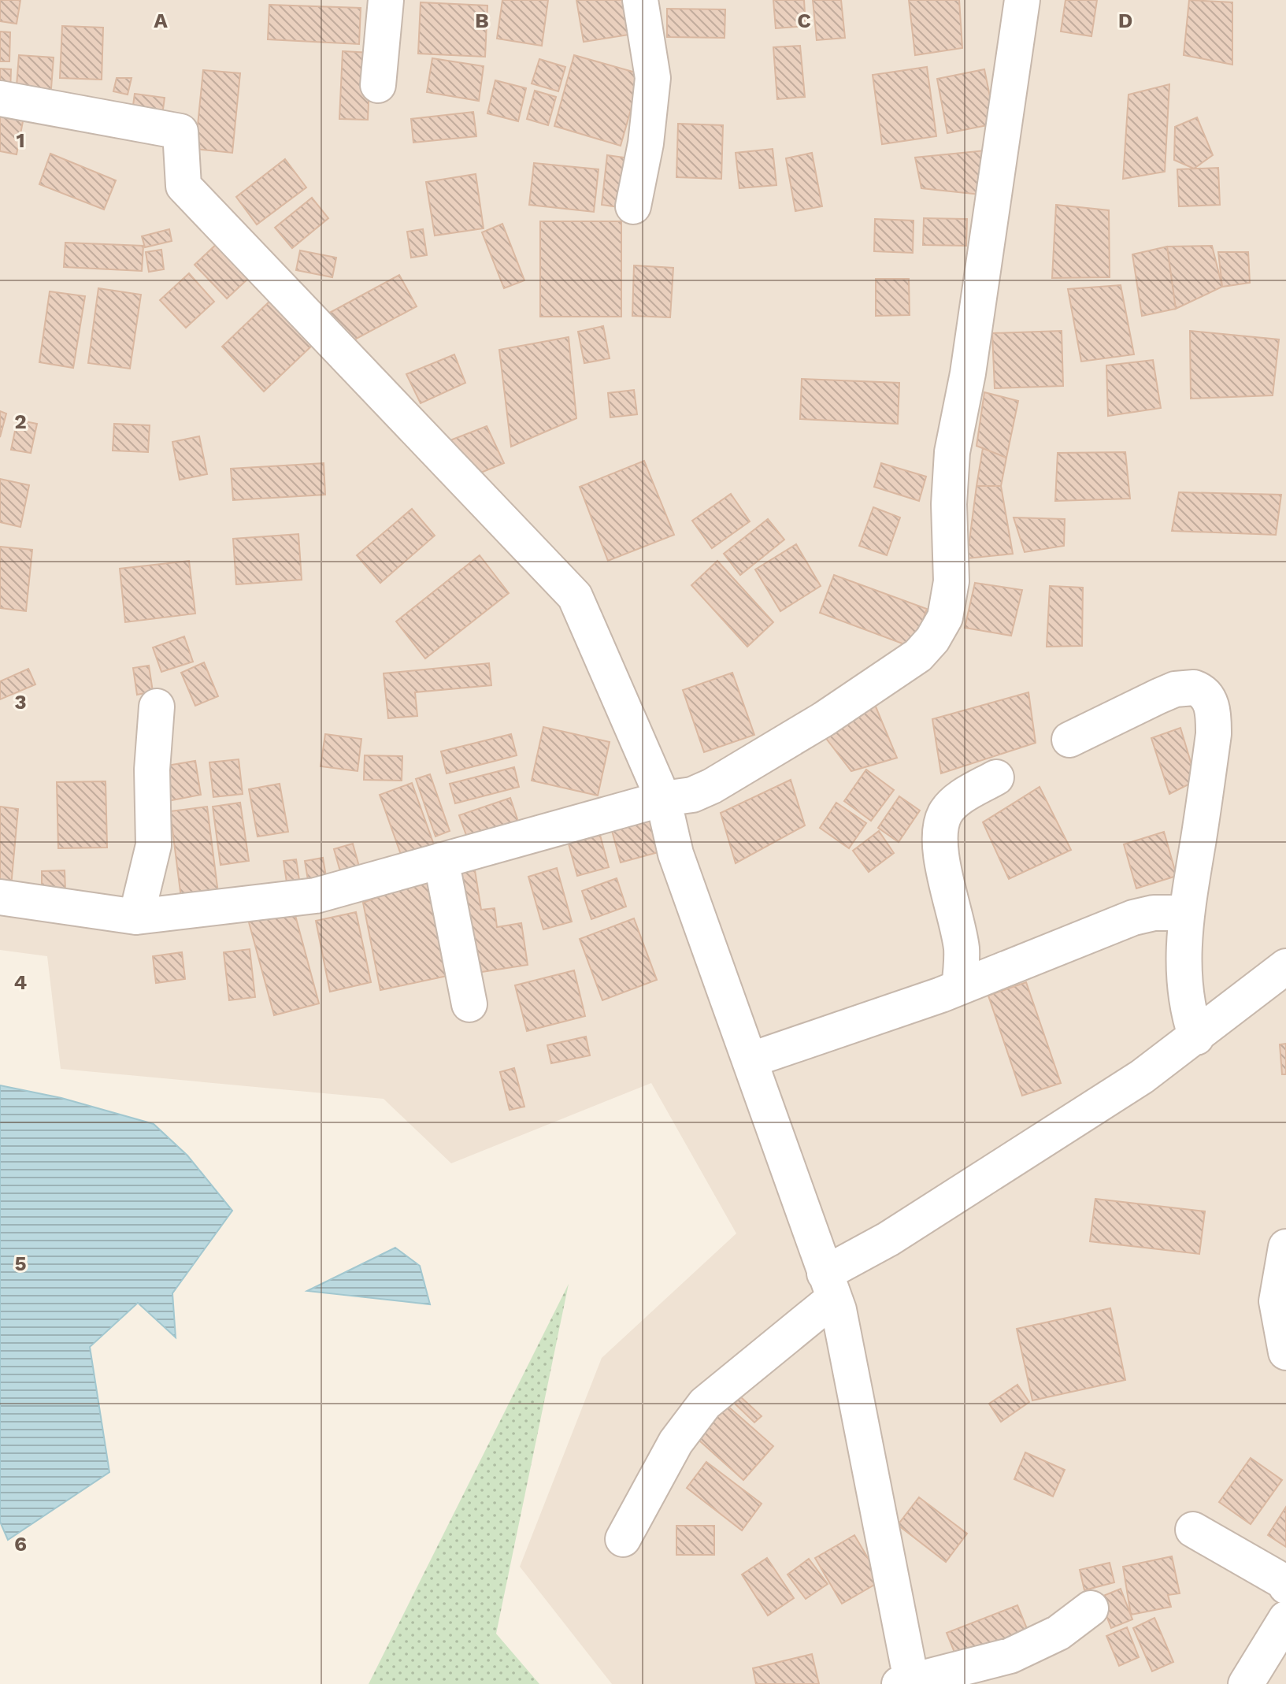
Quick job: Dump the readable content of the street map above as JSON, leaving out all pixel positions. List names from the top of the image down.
{
  "grid": {
    "columns": [
      "A",
      "B",
      "C",
      "D"
    ],
    "rows": [
      "1",
      "2",
      "3",
      "4",
      "5",
      "6"
    ]
  }
}
